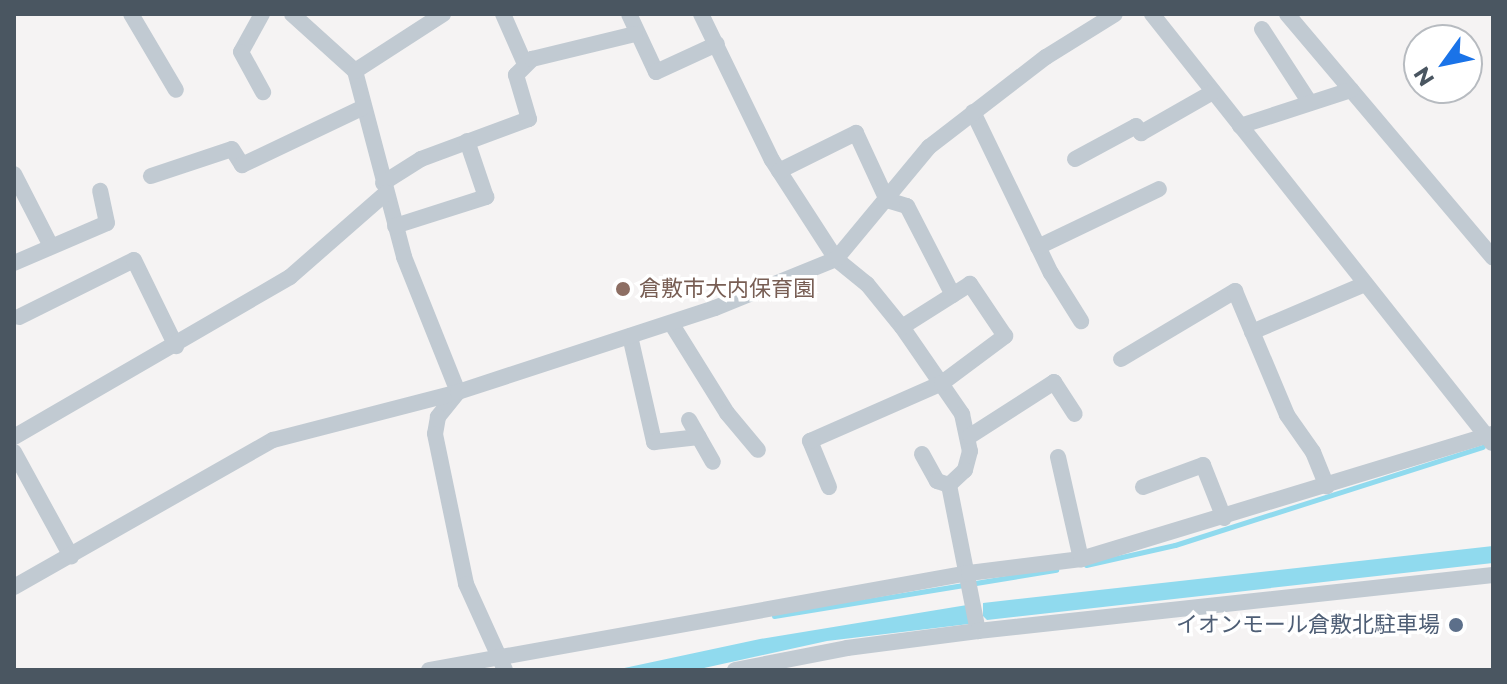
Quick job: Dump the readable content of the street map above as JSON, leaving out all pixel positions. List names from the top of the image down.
{
  "places": ["倉敷市大内保育園", "イオンモール倉敷北駐車場"],
  "north": "bottom left"
}
